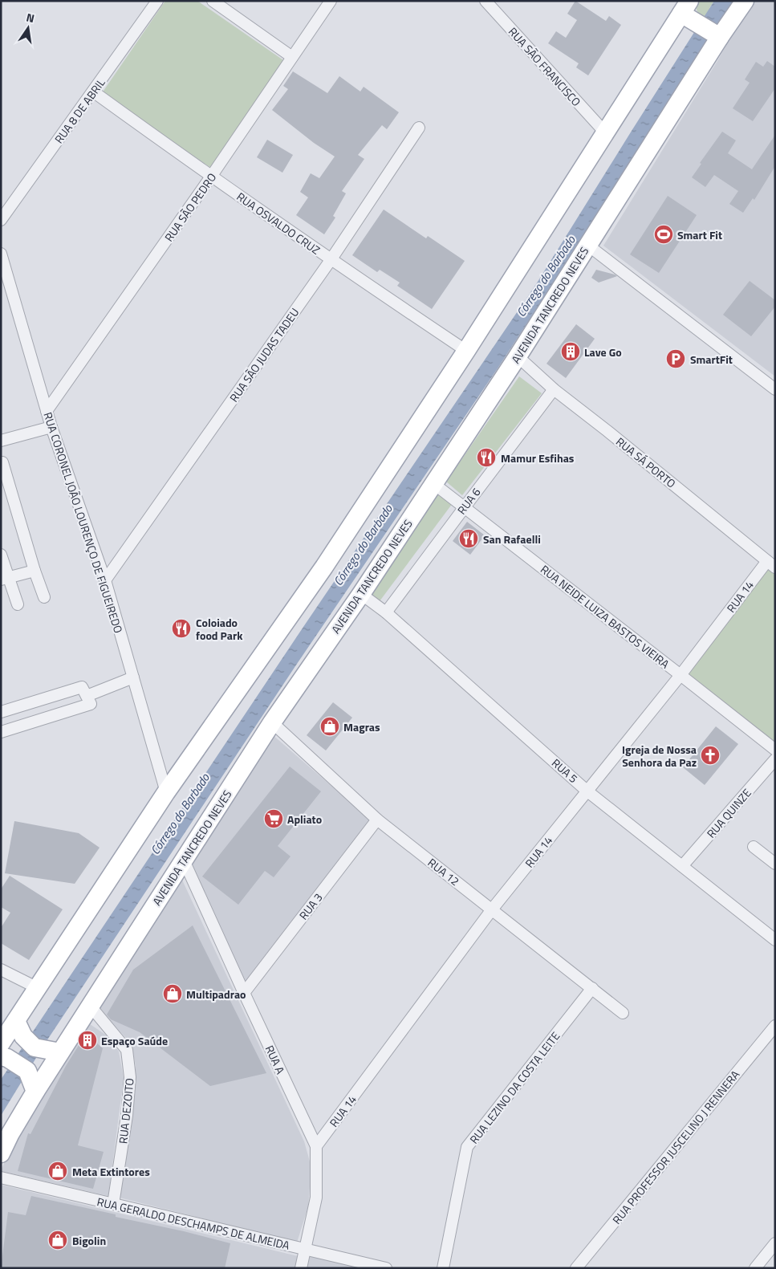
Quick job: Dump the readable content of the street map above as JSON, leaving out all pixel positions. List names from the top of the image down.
{
  "streets": {
    "main road": ["AVENIDA TANCREDO NEVES"],
    "street": [
      "RUA SÃO FRANCISCO",
      "RUA 8 DE ABRIL",
      "RUA SÃO PEDRO",
      "RUA OSVALDO CRUZ",
      "RUA SÃO JUDAS TADEU",
      "RUA SÁ PORTO",
      "RUA 6",
      "RUA CORONEL JOÃO LOURENÇO DE FIGUEIREDO",
      "RUA 14",
      "RUA NEIDE LUIZA BASTOS VIEIRA",
      "RUA 5",
      "RUA QUINZE",
      "RUA 12",
      "RUA 3",
      "RUA A",
      "RUA LEZINO DA COSTA LEITE",
      "RUA DEZOITO",
      "RUA PROFESSOR JUSCELINO J RENNERA",
      "RUA GERALDO DESCHAMPS DE ALMEIDA"
    ]
  },
  "crossings": [
    ["RUA 8 DE ABRIL", "RUA OSVALDO CRUZ"],
    ["RUA SÃO PEDRO", "RUA OSVALDO CRUZ"],
    ["RUA SÃO PEDRO", "RUA CORONEL JOÃO LOURENÇO DE FIGUEIREDO"],
    ["RUA OSVALDO CRUZ", "RUA SÃO JUDAS TADEU"],
    ["AVENIDA TANCREDO NEVES", "RUA SÁ PORTO"],
    ["AVENIDA TANCREDO NEVES", "RUA NEIDE LUIZA BASTOS VIEIRA"],
    ["AVENIDA TANCREDO NEVES", "RUA 5"],
    ["AVENIDA TANCREDO NEVES", "RUA 12"],
    ["AVENIDA TANCREDO NEVES", "RUA A"],
    ["AVENIDA TANCREDO NEVES", "RUA DEZOITO"],
    ["RUA SÃO JUDAS TADEU", "RUA CORONEL JOÃO LOURENÇO DE FIGUEIREDO"],
    ["RUA SÁ PORTO", "RUA 6"],
    ["RUA SÁ PORTO", "RUA 14"],
    ["RUA 6", "RUA NEIDE LUIZA BASTOS VIEIRA"],
    ["RUA 6", "RUA 5"],
    ["RUA 14", "RUA NEIDE LUIZA BASTOS VIEIRA"],
    ["RUA 14", "RUA 5"],
    ["RUA 14", "RUA 12"],
    ["RUA 14", "RUA A"],
    ["RUA 5", "RUA QUINZE"],
    ["RUA 12", "RUA 3"],
    ["RUA 12", "RUA LEZINO DA COSTA LEITE"],
    ["RUA 3", "RUA A"],
    ["RUA A", "RUA GERALDO DESCHAMPS DE ALMEIDA"],
    ["RUA DEZOITO", "RUA GERALDO DESCHAMPS DE ALMEIDA"]
  ],
  "water": ["Córrego do Barbado"],
  "places": {
    "sports": ["Smart Fit"],
    "building": ["Lave Go", "Espaço Saúde"],
    "parking": ["SmartFit"],
    "restaurant": ["Mamur Esfihas", "San Rafaelli", "Coloiado food Park"],
    "shop": [
      "Magras",
      "Multipadrao",
      "Meta Extintores",
      "Bigolin"
    ],
    "church": ["Igreja de Nossa Senhora da Paz"],
    "supermarket": ["Apliato"]
  },
  "north": "top"
}
